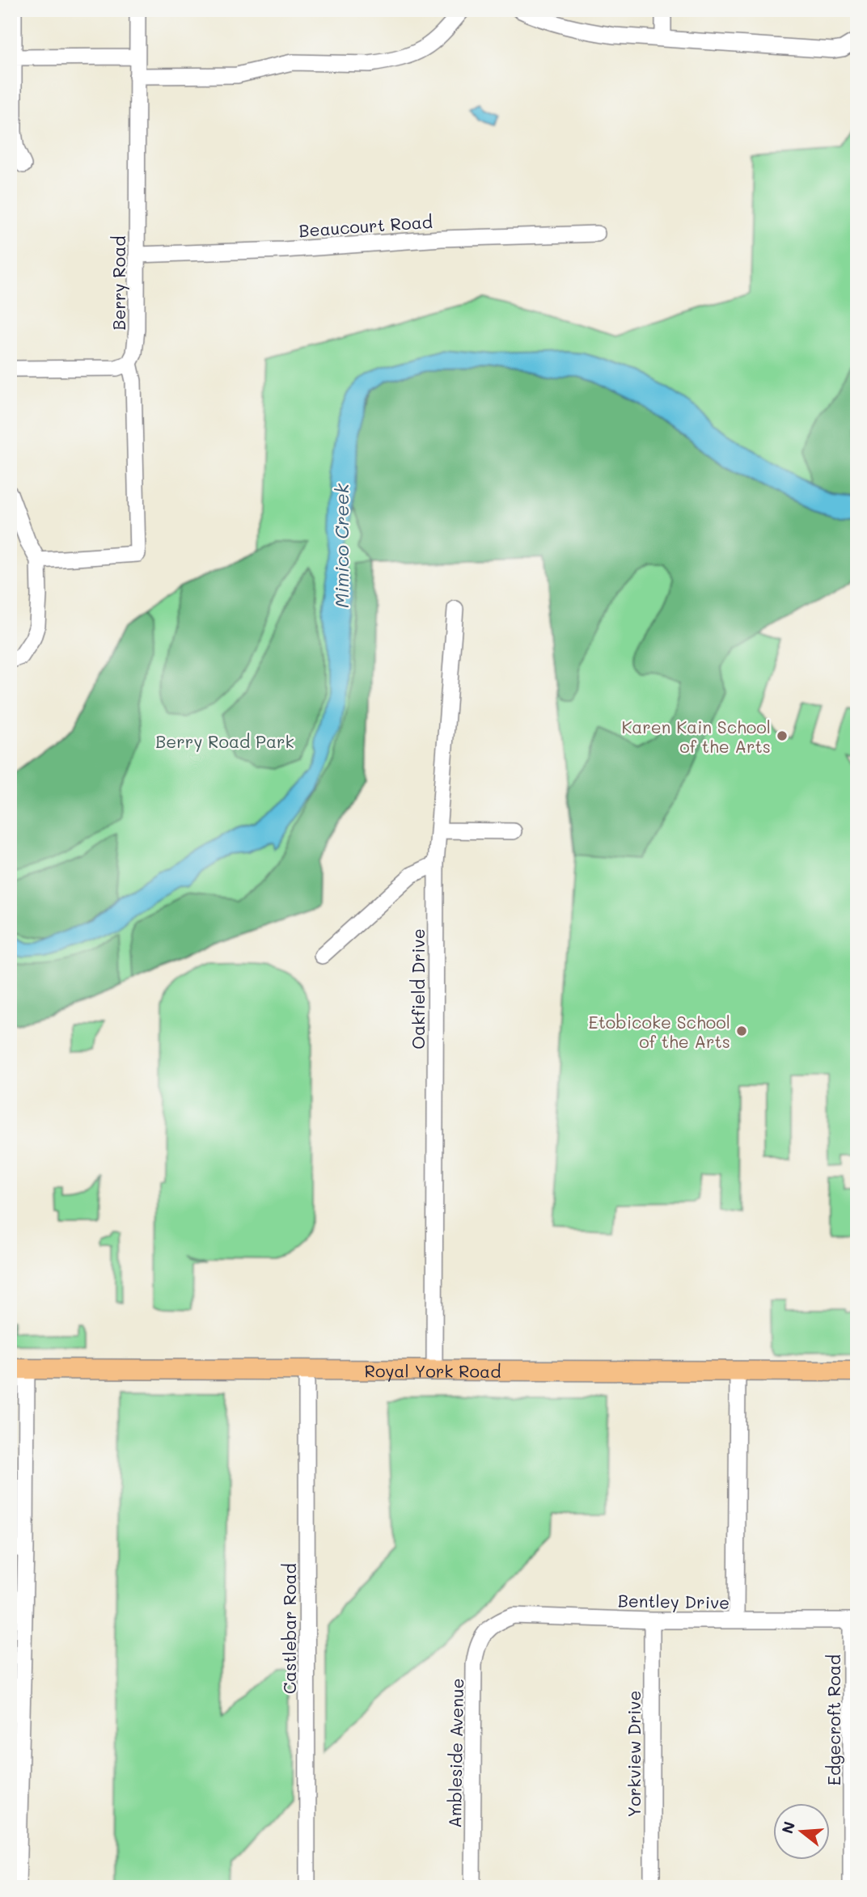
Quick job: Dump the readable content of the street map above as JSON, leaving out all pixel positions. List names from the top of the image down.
{
  "streets": {
    "main road": ["Royal York Road"],
    "street": [
      "Beaucourt Road",
      "Berry Road",
      "Oakfield Drive",
      "Bentley Drive",
      "Castlebar Road",
      "Edgecroft Road",
      "Ambleside Avenue",
      "Yorkview Drive"
    ]
  },
  "crossings": [
    ["Beaucourt Road", "Berry Road"],
    ["Oakfield Drive", "Royal York Road"],
    ["Royal York Road", "Castlebar Road"],
    ["Bentley Drive", "Edgecroft Road"],
    ["Bentley Drive", "Ambleside Avenue"],
    ["Bentley Drive", "Yorkview Drive"]
  ],
  "water": ["Mimico Creek"],
  "parks": ["Berry Road Park"],
  "places": ["Karen Kain School of the Arts", "Etobicoke School of the Arts"],
  "north": "left"
}
